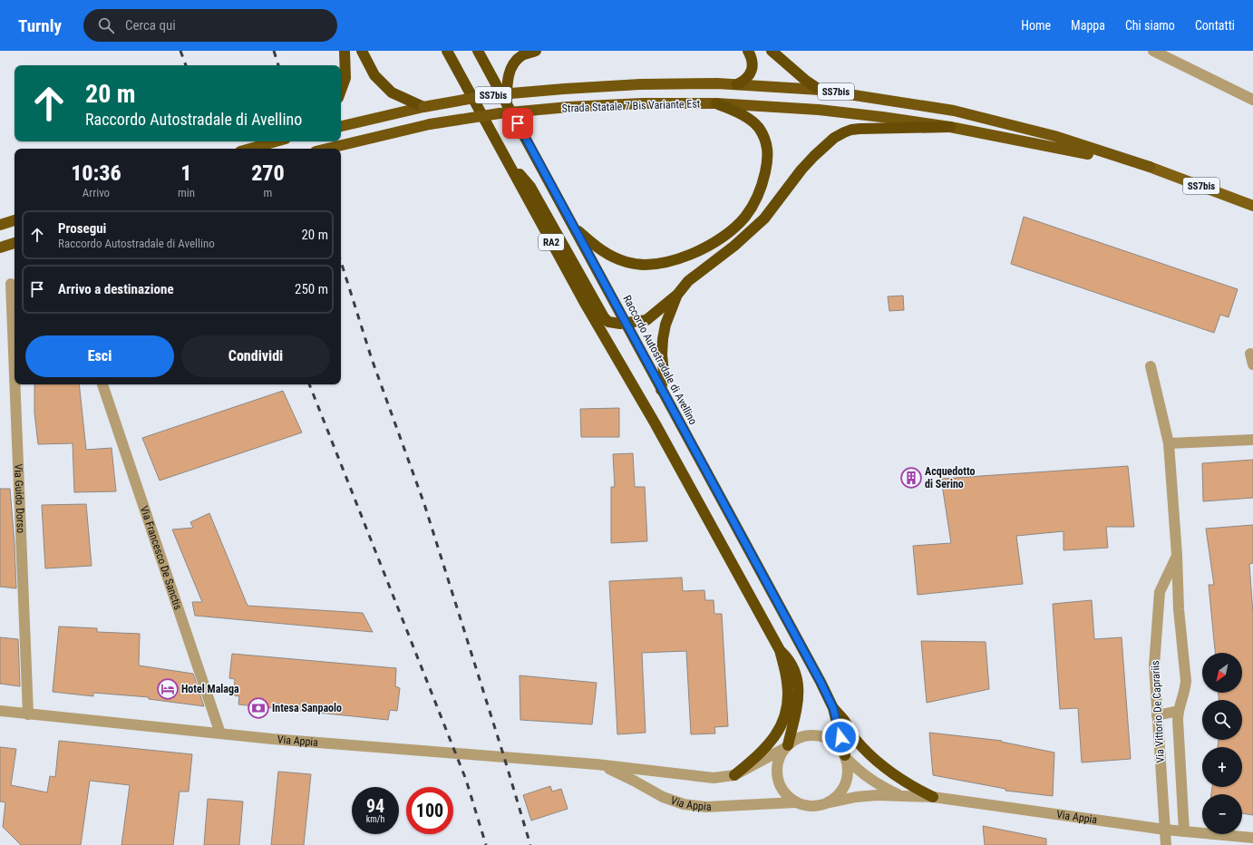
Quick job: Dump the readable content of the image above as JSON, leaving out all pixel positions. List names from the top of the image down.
{
  "streets": {
    "highway": [
      "SS7bis",
      "Strada Statale 7 Bis Variante Est",
      "RA2",
      "Raccordo Autostradale di Avellino"
    ],
    "street": [
      "Via Guido Dorso",
      "Via Francesco De Sanctis",
      "Via Vittorio De Caprariis",
      "Via Appia"
    ]
  },
  "crossings": [
    ["SS7bis", "Strada Statale 7 Bis Variante Est"],
    ["Via Guido Dorso", "Via Appia"],
    ["Via Francesco De Sanctis", "Via Appia"],
    ["Via Vittorio De Caprariis", "Via Appia"]
  ],
  "places": {
    "building": ["Acquedotto di Serino"],
    "hotel": ["Hotel Malaga"],
    "bank": ["Intesa Sanpaolo"]
  },
  "north": "bottom left",
  "page": {
    "header": "Turnly",
    "search": "Cerca qui",
    "nav": [
      "Home",
      "Mappa",
      "Chi siamo",
      "Contatti"
    ],
    "turn": ["20 m", "Raccordo Autostradale di Avellino"],
    "eta": [
      "10:36",
      "Arrivo",
      "1",
      "min",
      "270",
      "m"
    ],
    "list": [
      {
        "name": "Prosegui",
        "note": "Raccordo Autostradale di Avellino",
        "value": "20 m"
      },
      {
        "name": "Arrivo a destinazione",
        "value": "250 m"
      }
    ],
    "buttons": ["Esci", "Condividi"],
    "map_buttons": ["+", "−"],
    "speed": "94 km/h",
    "limit": "100"
  }
}
